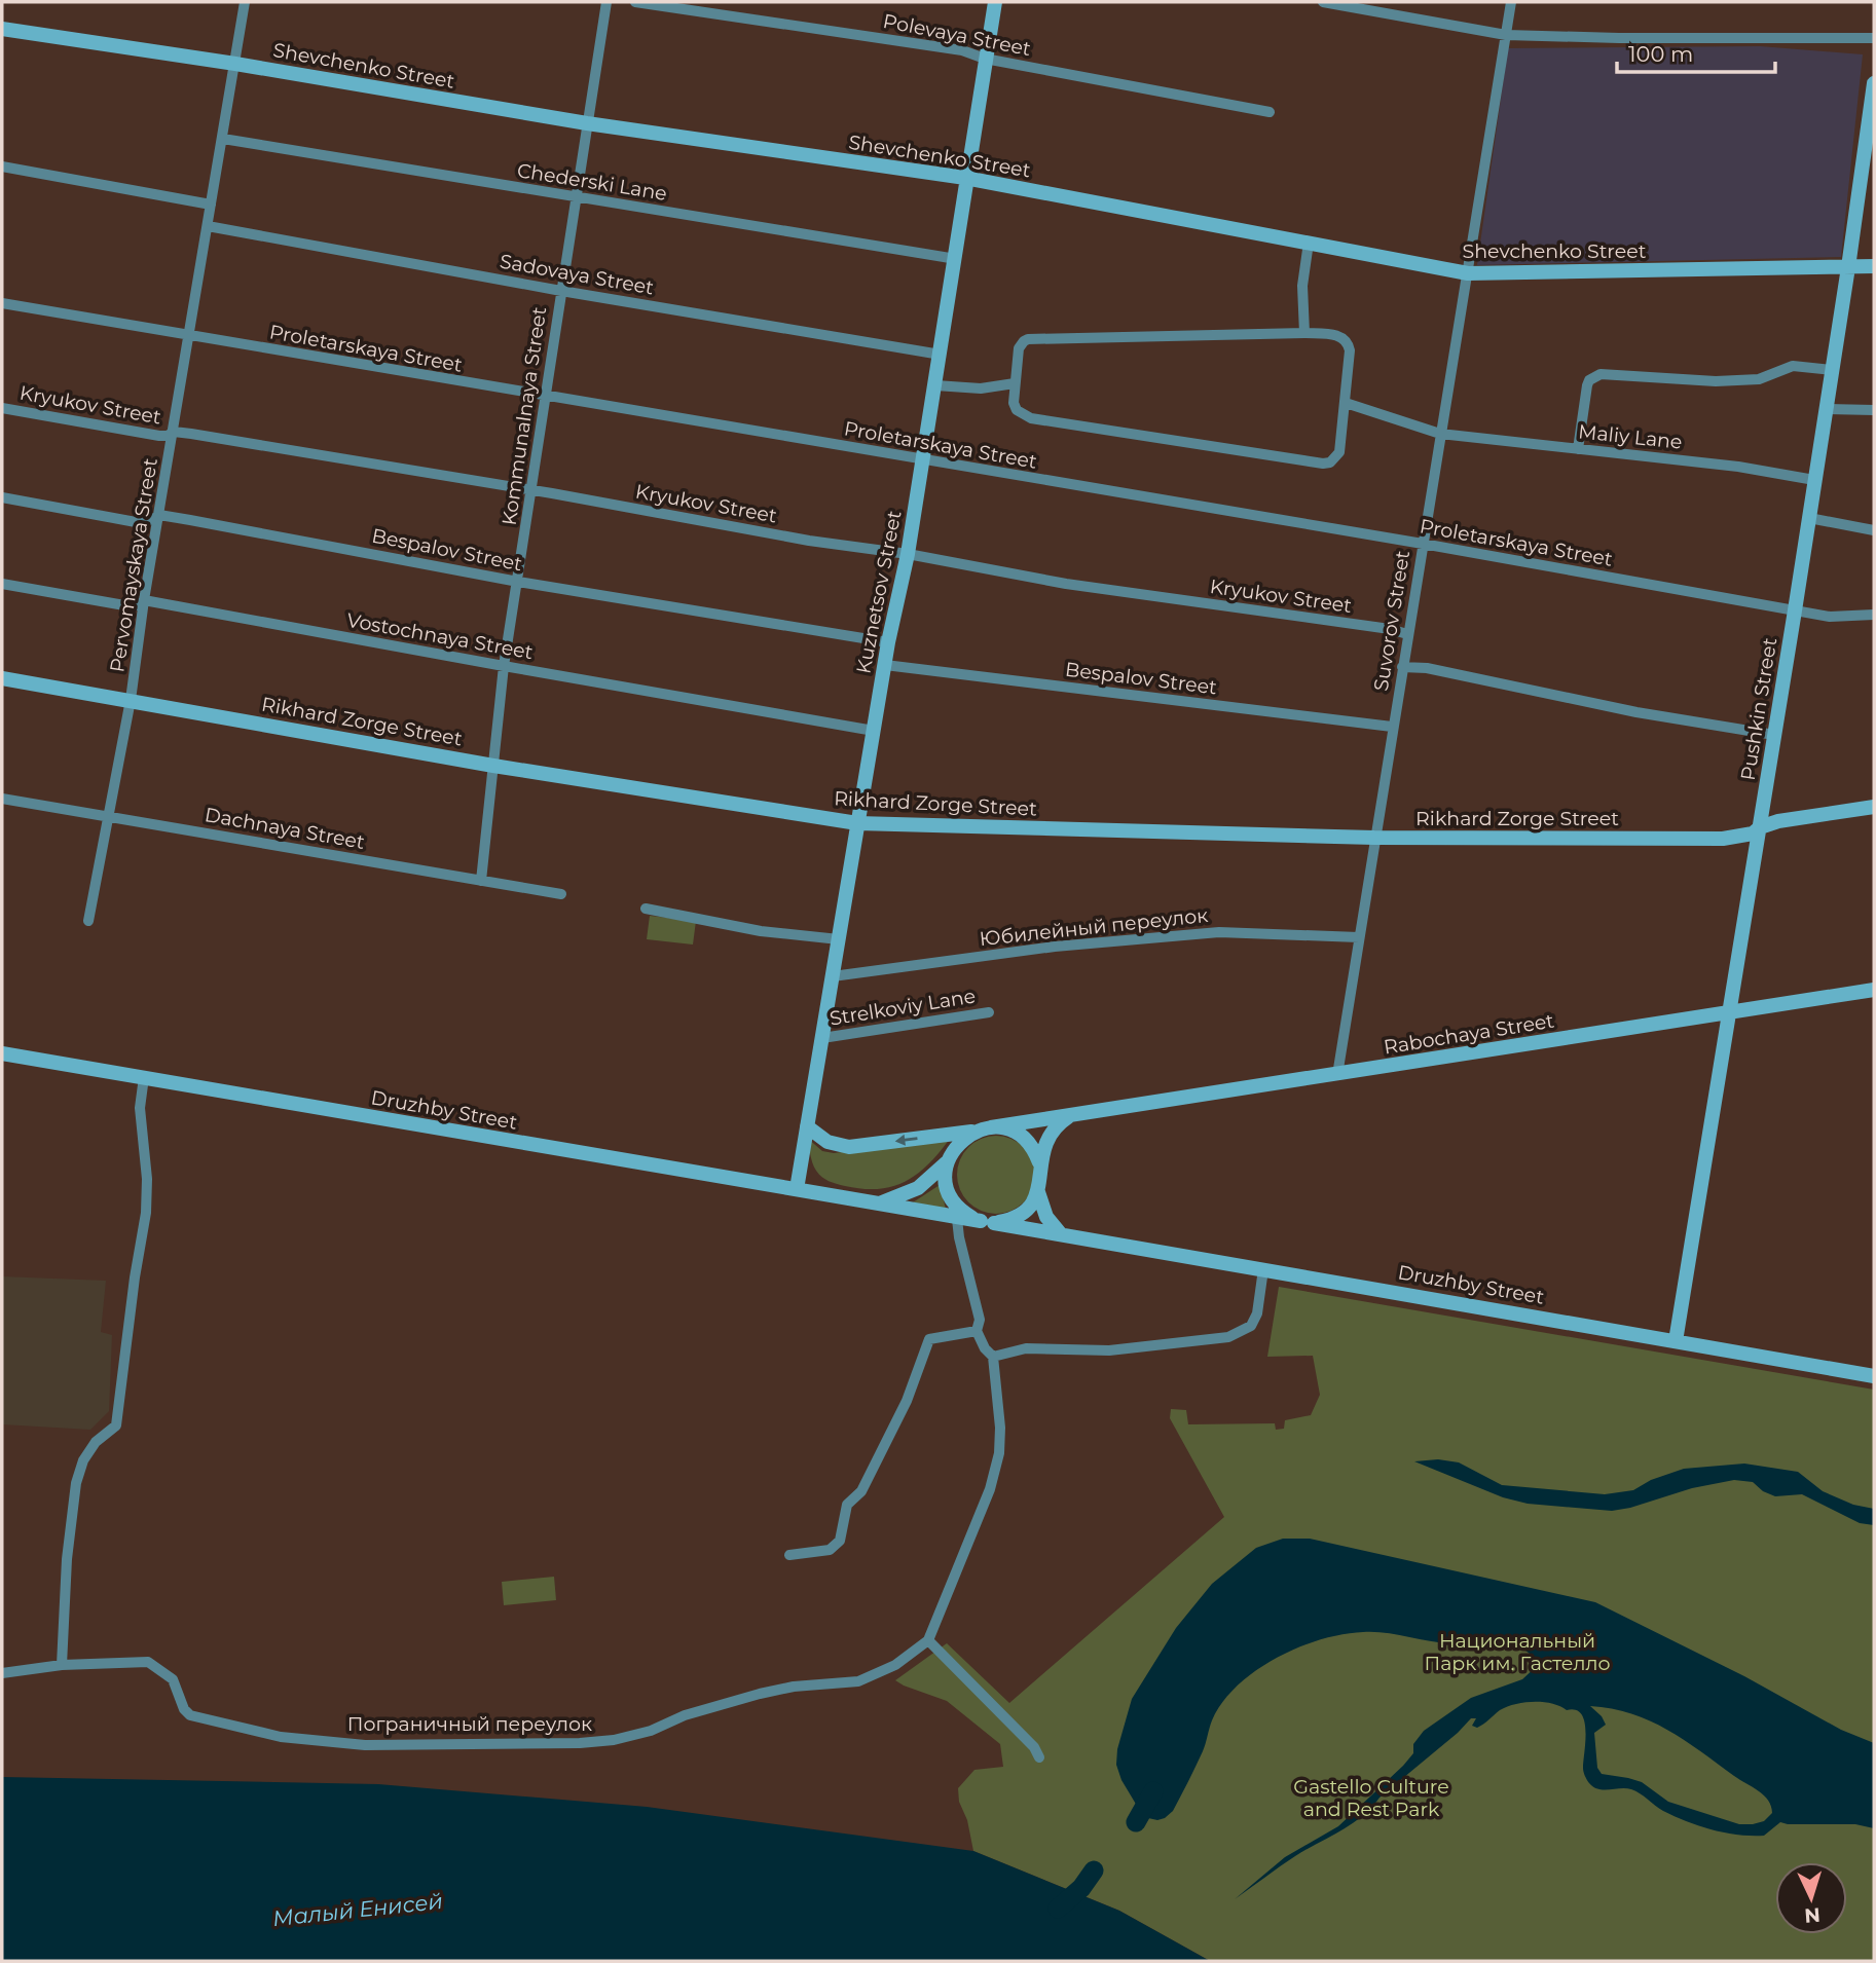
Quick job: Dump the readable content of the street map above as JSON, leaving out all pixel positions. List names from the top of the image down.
{
  "streets": {
    "street": [
      "Polevaya Street",
      "Shevchenko Street",
      "Chederski Lane",
      "Sadovaya Street",
      "Proletarskaya Street",
      "Kryukov Street",
      "Kommunalnaya Street",
      "Maliy Lane",
      "Bespalov Street",
      "Pervomayskaya Street",
      "Kuznetsov Street",
      "Suvorov Street",
      "Vostochnaya Street",
      "Pushkin Street",
      "Rikhard Zorge Street",
      "Dachnaya Street",
      "Юбилейный переулок",
      "Strelkoviy Lane",
      "Rabochaya Street",
      "Druzhby Street",
      "Пограничный переулок"
    ]
  },
  "crossings": [
    ["Polevaya Street", "Kuznetsov Street"],
    ["Shevchenko Street", "Kommunalnaya Street"],
    ["Shevchenko Street", "Pervomayskaya Street"],
    ["Shevchenko Street", "Kuznetsov Street"],
    ["Shevchenko Street", "Suvorov Street"],
    ["Shevchenko Street", "Pushkin Street"],
    ["Chederski Lane", "Kommunalnaya Street"],
    ["Chederski Lane", "Pervomayskaya Street"],
    ["Chederski Lane", "Kuznetsov Street"],
    ["Sadovaya Street", "Kommunalnaya Street"],
    ["Sadovaya Street", "Pervomayskaya Street"],
    ["Sadovaya Street", "Kuznetsov Street"],
    ["Proletarskaya Street", "Kommunalnaya Street"],
    ["Proletarskaya Street", "Pervomayskaya Street"],
    ["Proletarskaya Street", "Kuznetsov Street"],
    ["Proletarskaya Street", "Suvorov Street"],
    ["Proletarskaya Street", "Pushkin Street"],
    ["Kryukov Street", "Kommunalnaya Street"],
    ["Kryukov Street", "Pervomayskaya Street"],
    ["Kryukov Street", "Kuznetsov Street"],
    ["Kryukov Street", "Suvorov Street"],
    ["Kommunalnaya Street", "Bespalov Street"],
    ["Kommunalnaya Street", "Vostochnaya Street"],
    ["Kommunalnaya Street", "Rikhard Zorge Street"],
    ["Kommunalnaya Street", "Dachnaya Street"],
    ["Maliy Lane", "Suvorov Street"],
    ["Maliy Lane", "Pushkin Street"],
    ["Bespalov Street", "Pervomayskaya Street"],
    ["Bespalov Street", "Kuznetsov Street"],
    ["Bespalov Street", "Suvorov Street"],
    ["Pervomayskaya Street", "Vostochnaya Street"],
    ["Pervomayskaya Street", "Rikhard Zorge Street"],
    ["Pervomayskaya Street", "Dachnaya Street"],
    ["Kuznetsov Street", "Vostochnaya Street"],
    ["Kuznetsov Street", "Rikhard Zorge Street"],
    ["Kuznetsov Street", "Юбилейный переулок"],
    ["Kuznetsov Street", "Strelkoviy Lane"],
    ["Kuznetsov Street", "Rabochaya Street"],
    ["Kuznetsov Street", "Druzhby Street"],
    ["Suvorov Street", "Rikhard Zorge Street"],
    ["Suvorov Street", "Юбилейный переулок"],
    ["Suvorov Street", "Rabochaya Street"],
    ["Pushkin Street", "Rikhard Zorge Street"],
    ["Pushkin Street", "Rabochaya Street"],
    ["Pushkin Street", "Druzhby Street"],
    ["Rabochaya Street", "Druzhby Street"]
  ],
  "water": ["Малый Енисей"],
  "parks": ["Национальный Парк им. Гастелло", "Gastello Culture and Rest Park"],
  "scale_bar": "100 m",
  "north": "bottom"
}
